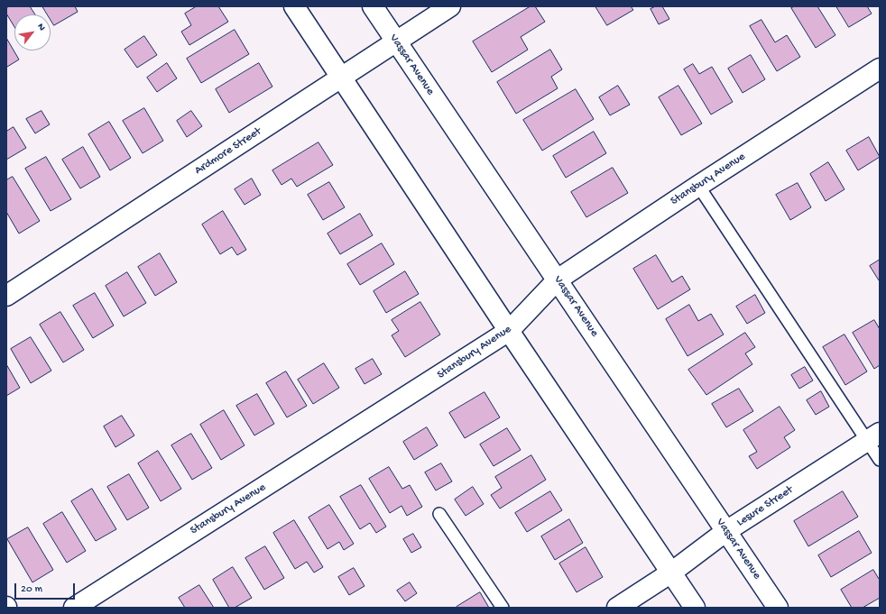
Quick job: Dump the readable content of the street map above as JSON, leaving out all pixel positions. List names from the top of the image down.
{
  "streets": {
    "street": [
      "Vassar Avenue",
      "Ardmore Street",
      "Stansbury Avenue",
      "Lesure Street"
    ]
  },
  "crossings": [
    ["Vassar Avenue", "Ardmore Street"],
    ["Vassar Avenue", "Stansbury Avenue"],
    ["Vassar Avenue", "Lesure Street"]
  ],
  "scale_bar": "20 m",
  "north": "top right"
}
